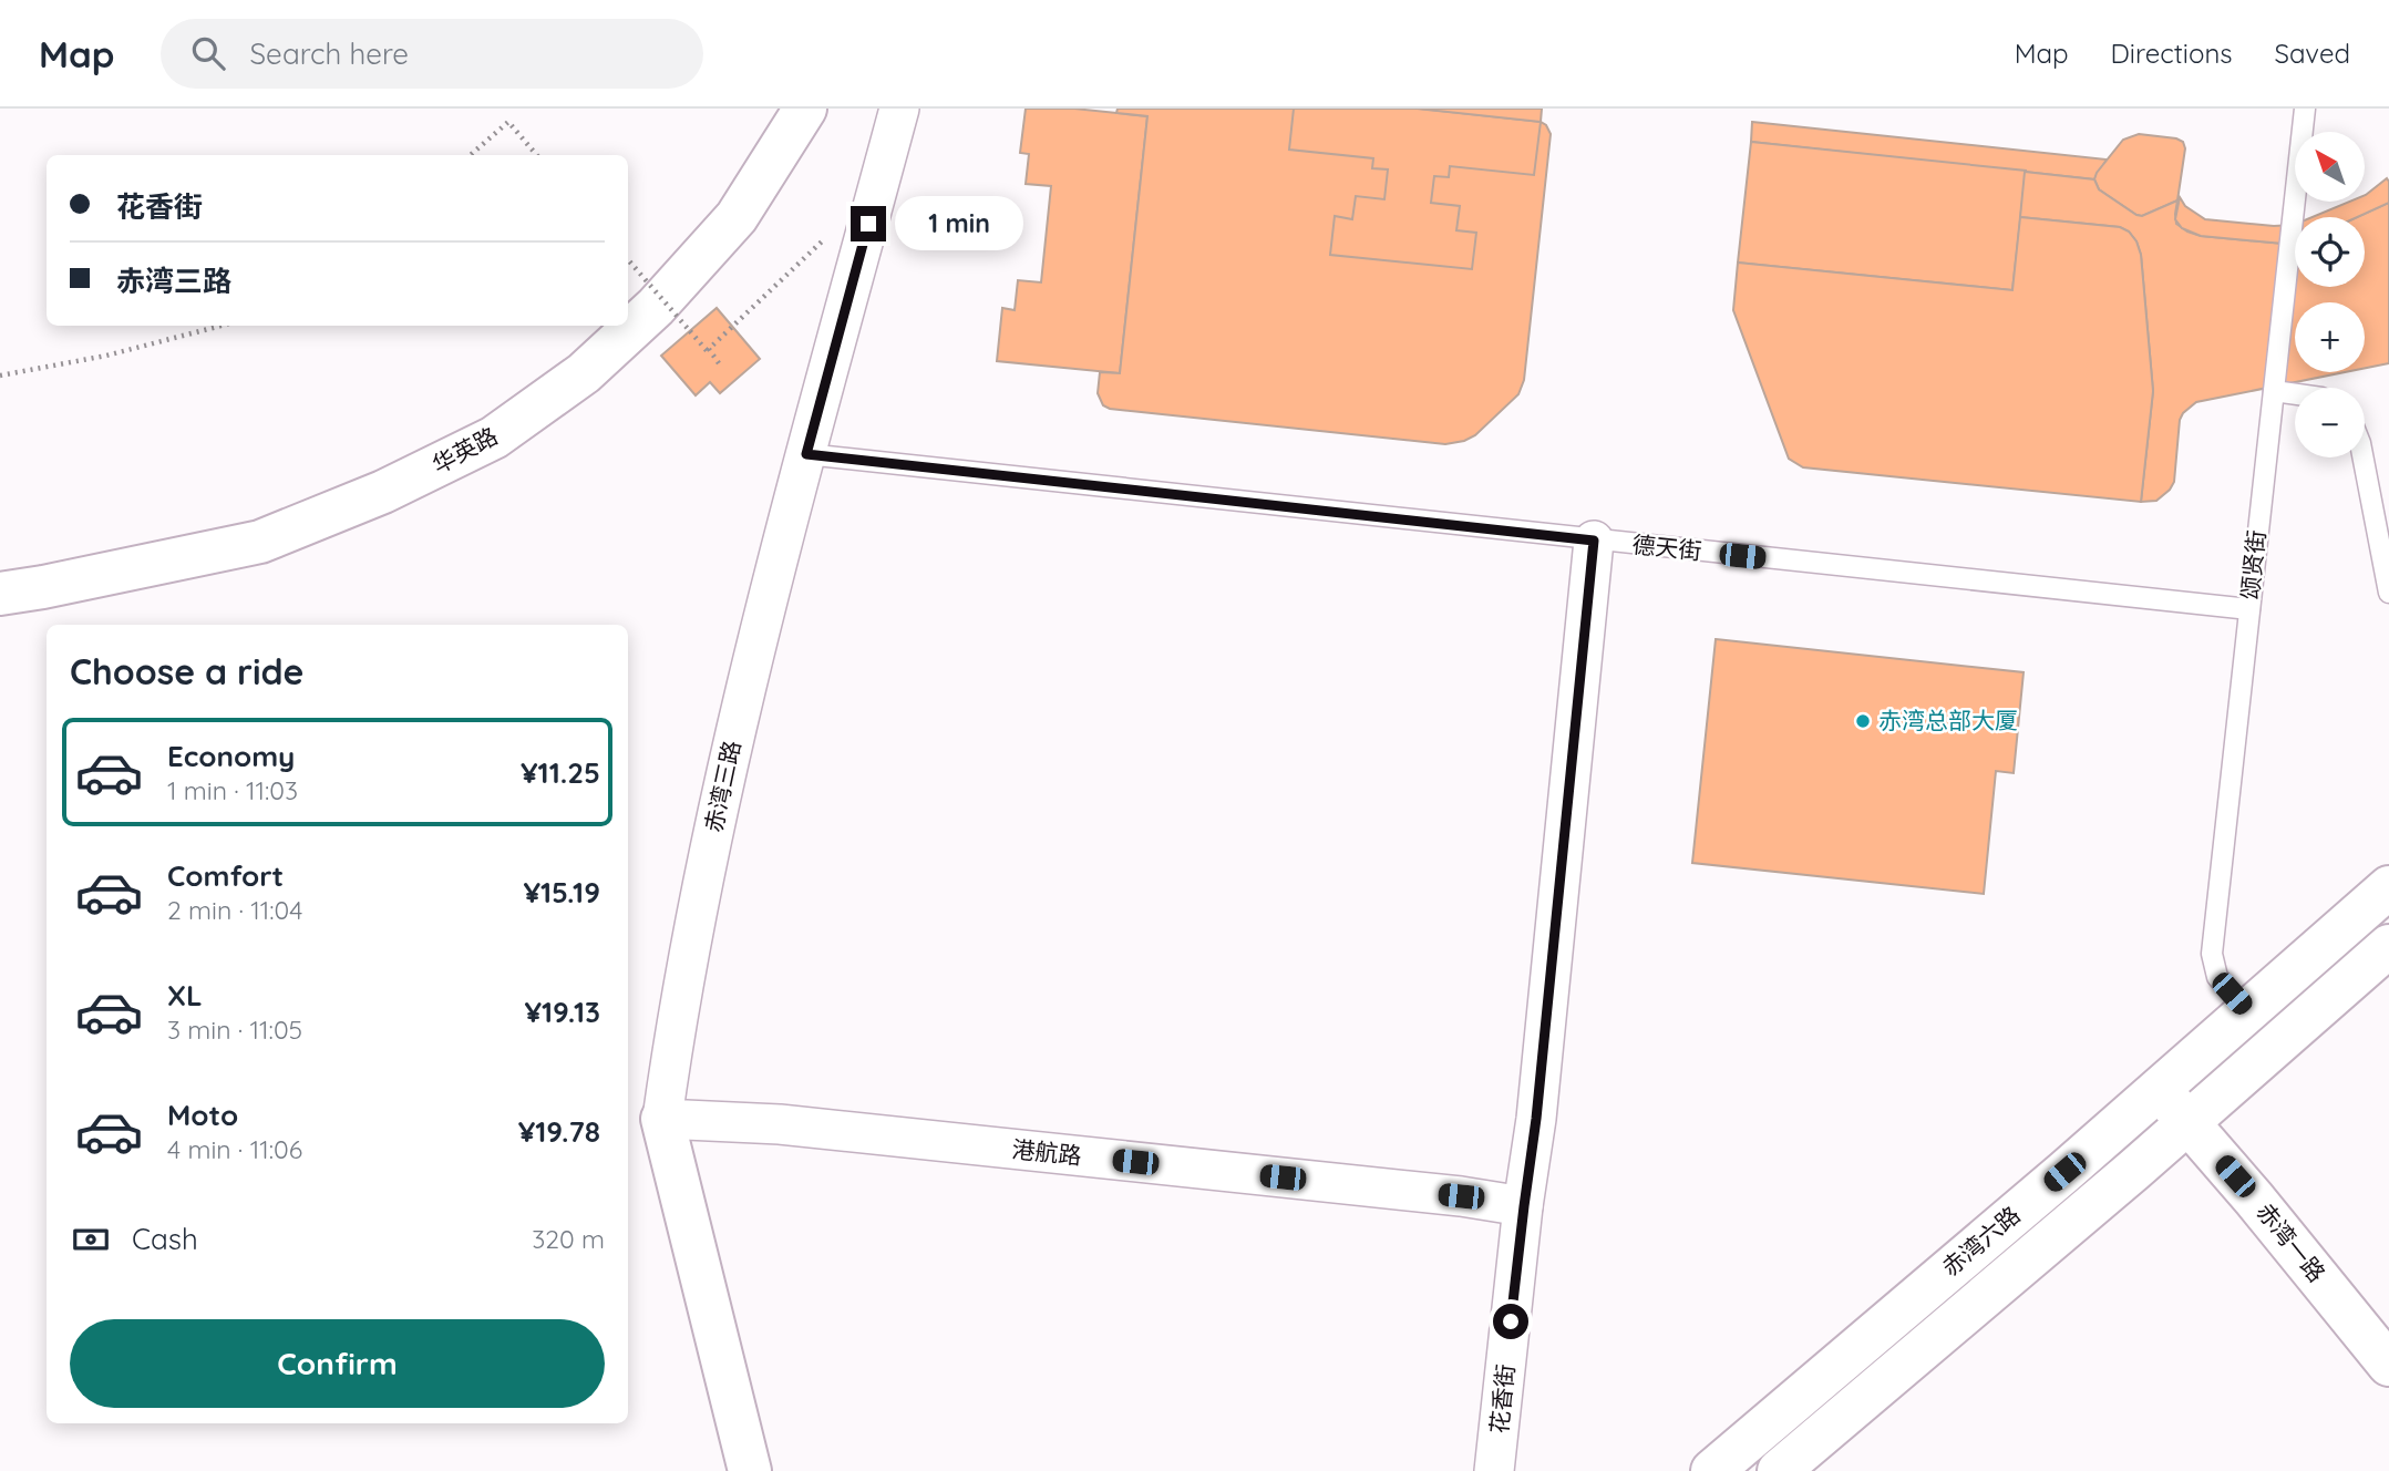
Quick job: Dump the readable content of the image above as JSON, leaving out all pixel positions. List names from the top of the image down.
{
  "streets": {
    "street": [
      "华英路",
      "赤湾三路",
      "港航路",
      "赤湾六路",
      "赤湾一路",
      "花香街"
    ],
    "lane": ["德天街", "颂贤街"]
  },
  "crossings": [
    ["德天街", "颂贤街"],
    ["德天街", "赤湾三路"],
    ["德天街", "花香街"],
    ["颂贤街", "赤湾六路"],
    ["赤湾三路", "港航路"],
    ["港航路", "花香街"],
    ["赤湾六路", "赤湾一路"]
  ],
  "places": ["赤湾总部大厦"],
  "north": "top left",
  "page": {
    "header": "Map",
    "search": "Search here",
    "nav": ["Map", "Directions", "Saved"],
    "map_buttons": ["+", "−"],
    "banner": ["花香街", "赤湾三路"],
    "bubble": "1 min",
    "heading": "Choose a ride",
    "list": [
      {
        "name": "Economy",
        "note": "1 min · 11:03",
        "value": "¥11.25"
      },
      {
        "name": "Comfort",
        "note": "2 min · 11:04",
        "value": "¥15.19"
      },
      {
        "name": "XL",
        "note": "3 min · 11:05",
        "value": "¥19.13"
      },
      {
        "name": "Moto",
        "note": "4 min · 11:06",
        "value": "¥19.78"
      }
    ],
    "pay": ["Cash", "320 m"],
    "buttons": "Confirm"
  }
}
